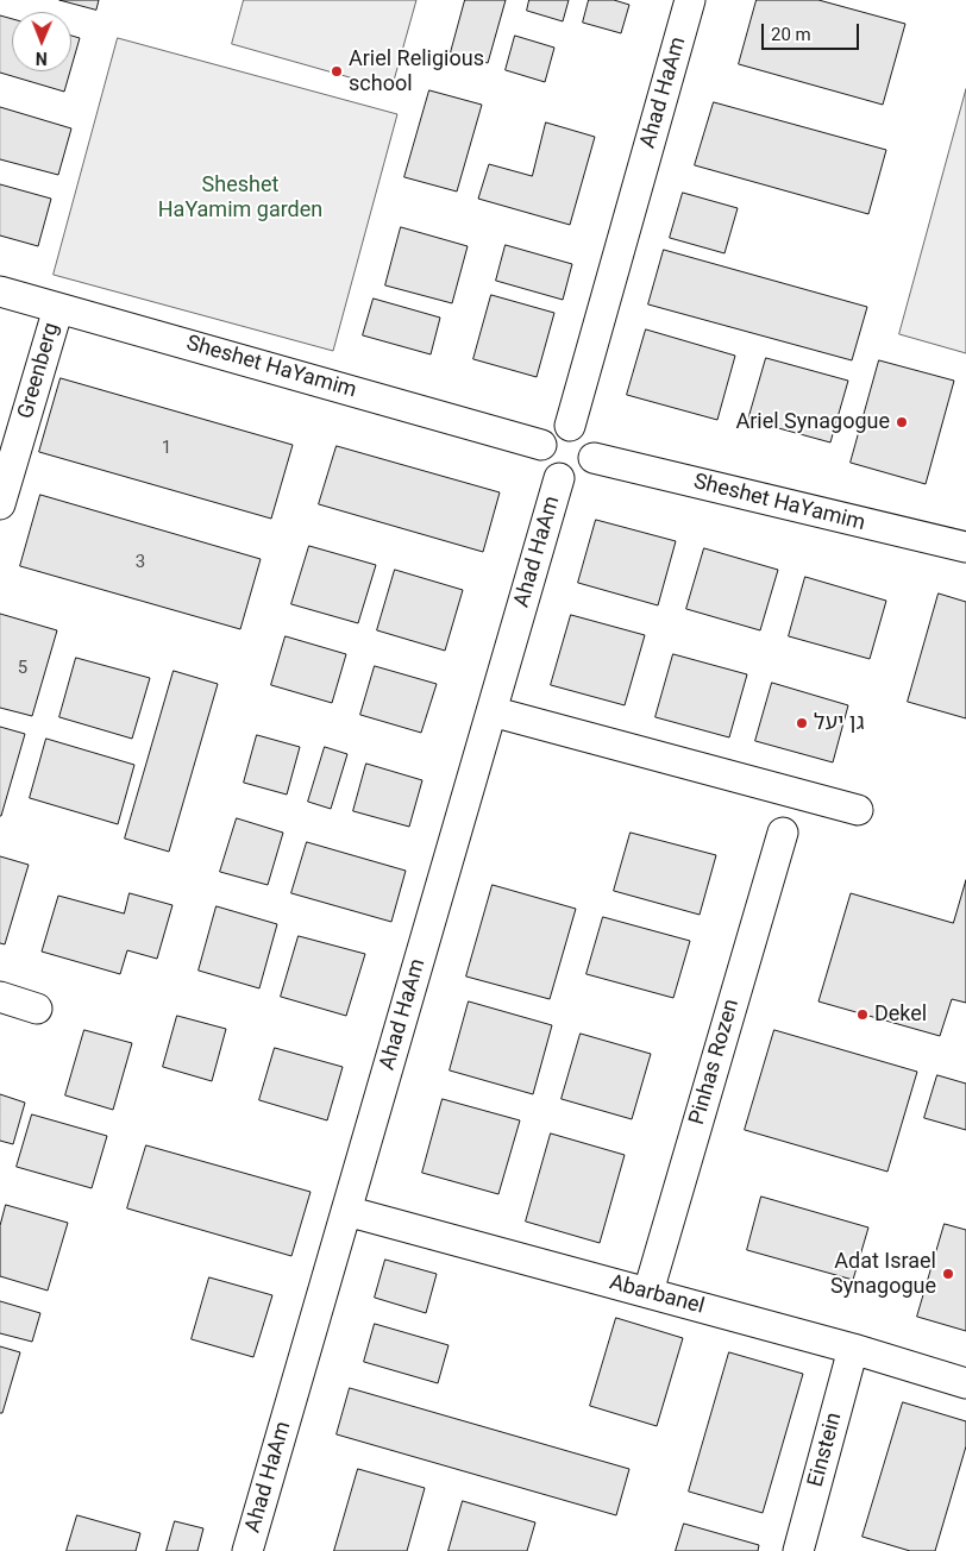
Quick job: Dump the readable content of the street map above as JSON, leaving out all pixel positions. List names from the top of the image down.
{
  "streets": {
    "street": [
      "Ahad HaAm",
      "Sheshet HaYamim",
      "Greenberg",
      "Pinhas Rozen",
      "Abarbanel",
      "Einstein"
    ]
  },
  "crossings": [
    ["Ahad HaAm", "Sheshet HaYamim"],
    ["Ahad HaAm", "Abarbanel"],
    ["Sheshet HaYamim", "Greenberg"],
    ["Pinhas Rozen", "Abarbanel"],
    ["Abarbanel", "Einstein"]
  ],
  "parks": ["Sheshet HaYamim garden"],
  "places": [
    "Ariel Religious school",
    "Ariel Synagogue",
    "גן יעל",
    "Dekel",
    "Adat Israel Synagogue"
  ],
  "house_numbers": ["1", "3", "5"],
  "scale_bar": "20 m",
  "north": "bottom"
}
